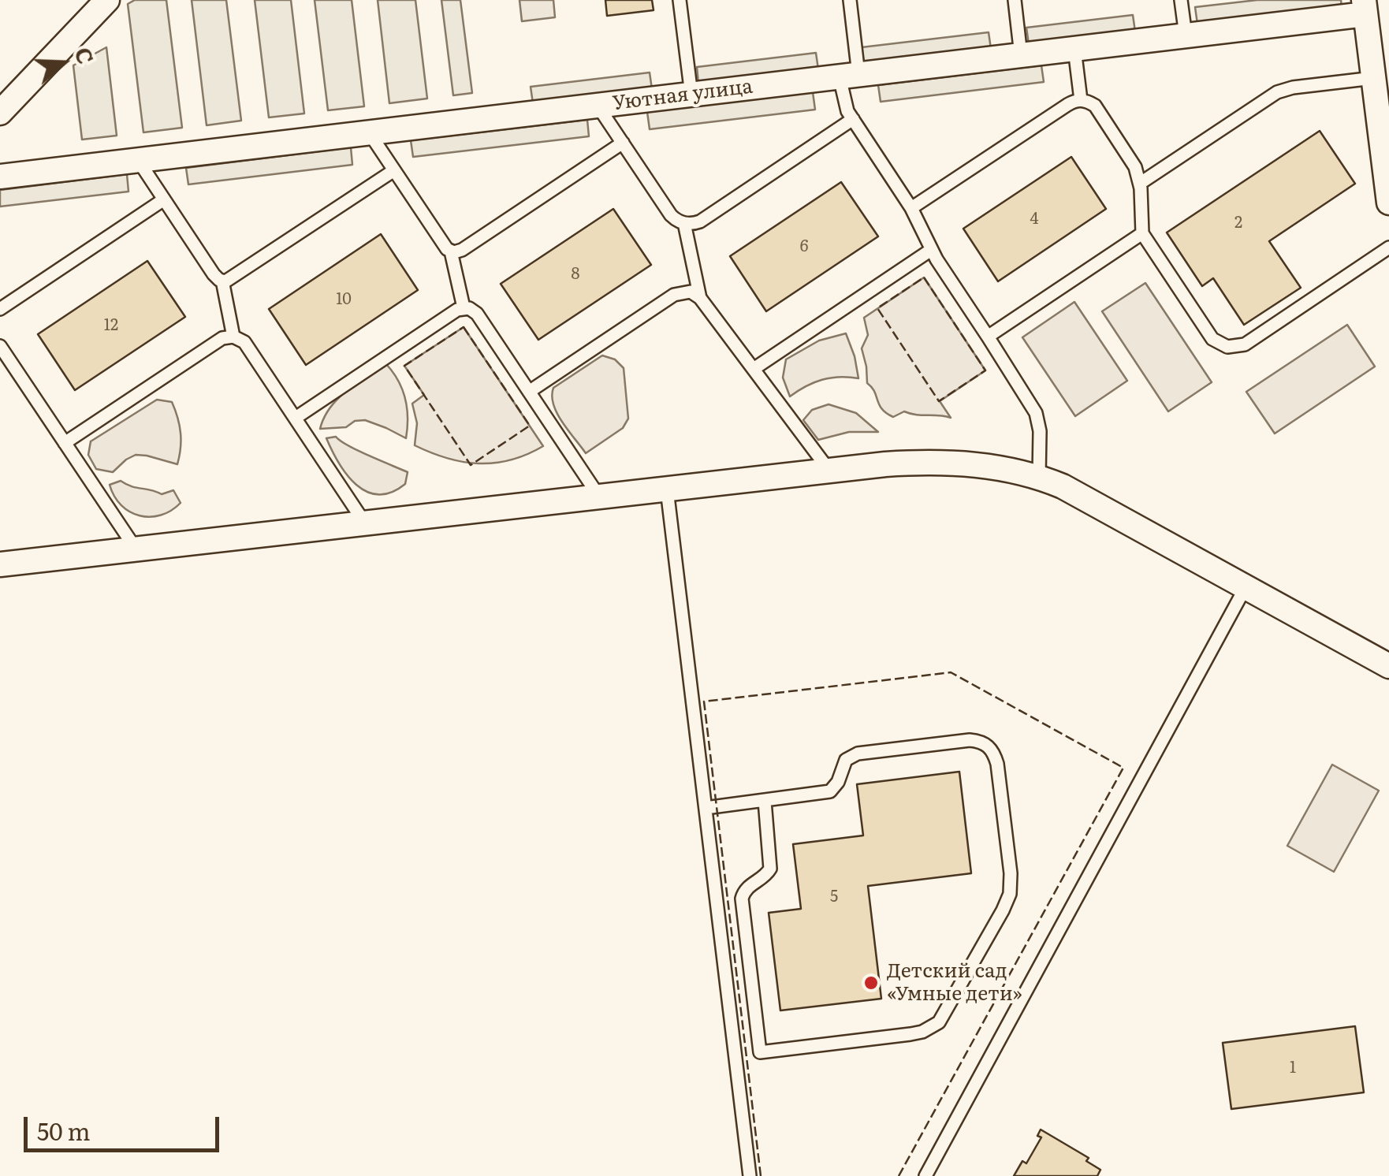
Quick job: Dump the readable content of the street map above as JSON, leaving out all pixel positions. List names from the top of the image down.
{
  "streets": {
    "street": ["Уютная улица"]
  },
  "places": ["Детский сад «Умные дети»"],
  "house_numbers": [
    "4",
    "2",
    "6",
    "8",
    "10",
    "12",
    "5",
    "1"
  ],
  "scale_bar": "50 m",
  "north": "right"
}
